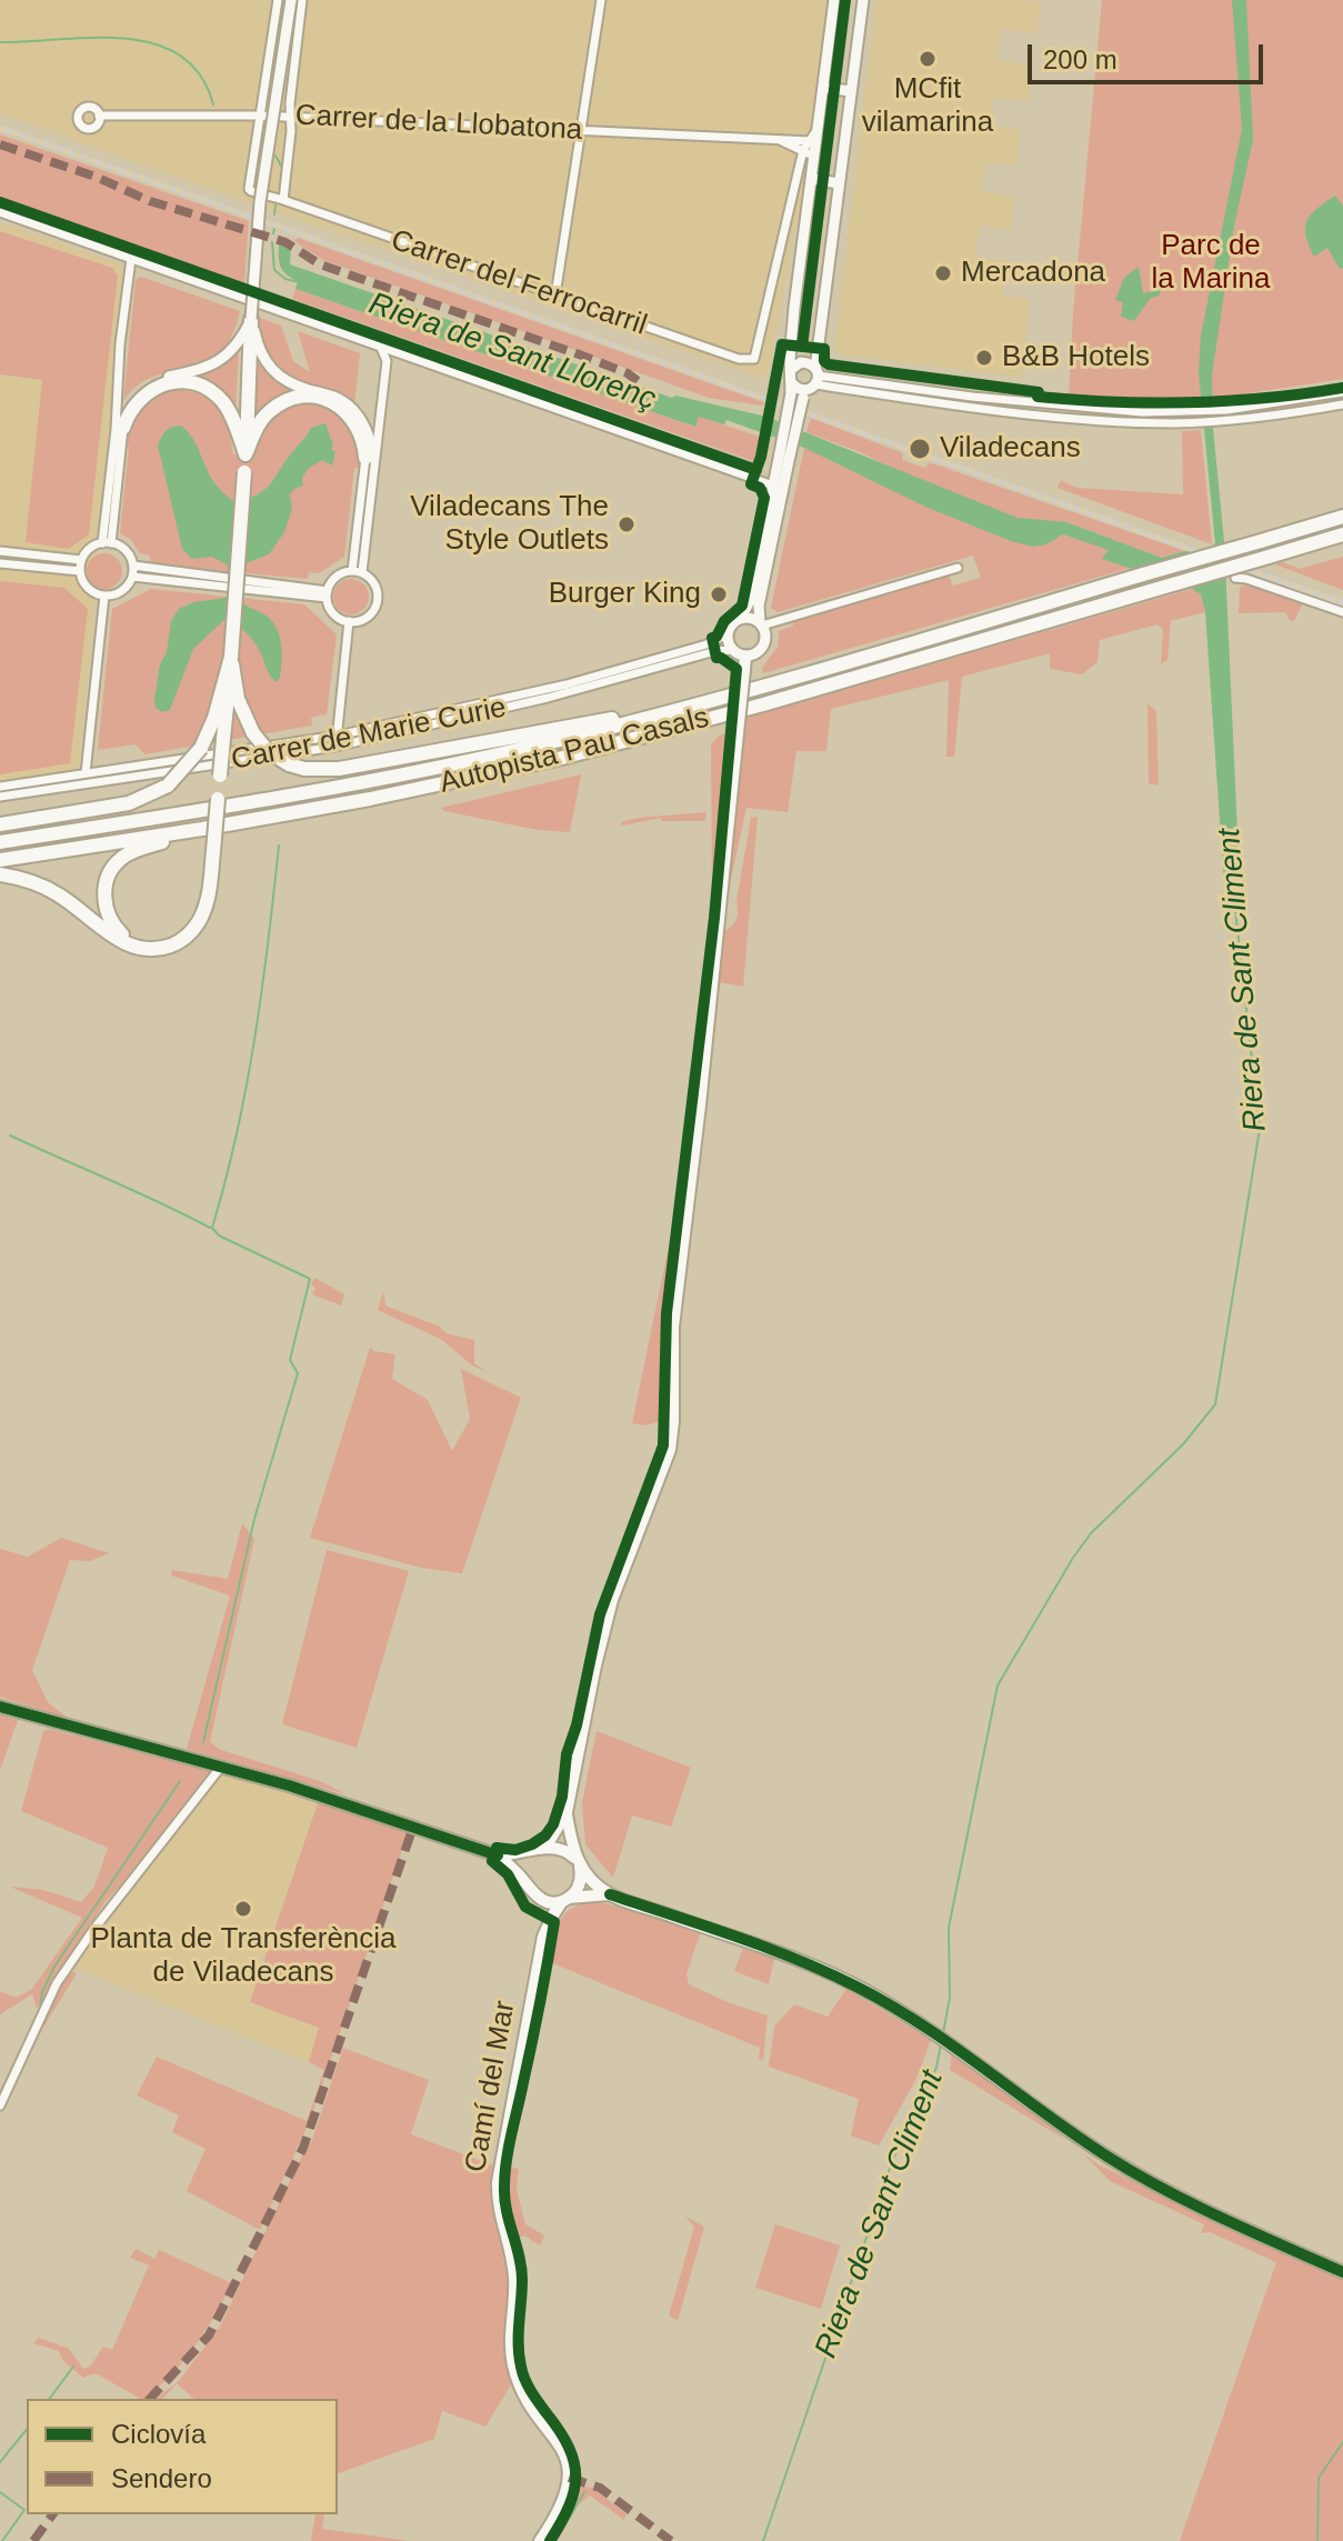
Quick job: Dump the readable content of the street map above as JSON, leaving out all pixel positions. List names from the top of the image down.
{
  "streets": {
    "highway": ["Autopista Pau Casals"],
    "main road": ["Camí del Mar"],
    "street": ["Carrer de la Llobatona", "Carrer del Ferrocarril", "Carrer de Marie Curie"]
  },
  "crossings": [
    ["Carrer de la Llobatona", "Carrer del Ferrocarril"]
  ],
  "water": ["Riera de Sant Llorenç", "Riera de Sant Climent"],
  "parks": ["Parc de la Marina"],
  "places": [
    "MCfit vilamarina",
    "Mercadona",
    "B&B Hotels",
    "Viladecans",
    "Viladecans The Style Outlets",
    "Burger King",
    "Planta de Transferència de Viladecans"
  ],
  "legend": ["Ciclovía", "Sendero"],
  "scale_bar": "200 m"
}
